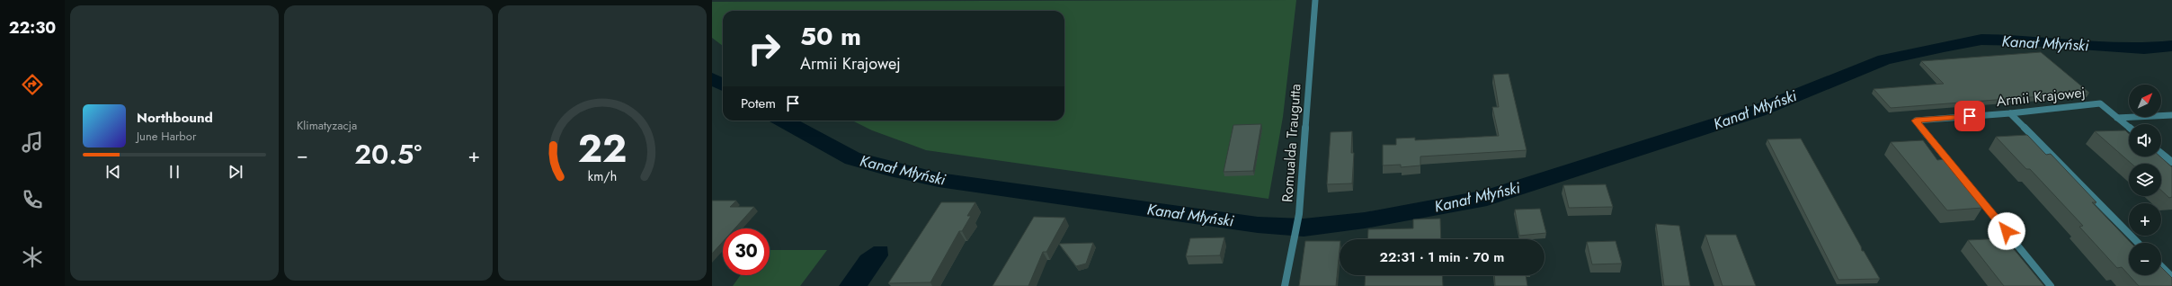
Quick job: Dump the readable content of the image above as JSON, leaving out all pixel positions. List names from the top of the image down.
{
  "streets": {
    "street": ["Armii Krajowej", "Romualda Traugutta"]
  },
  "water": ["Kanał Młyński"],
  "north": "top right",
  "page": {
    "tabs": "22:30",
    "tile": "Klimatyzacja",
    "turn": ["50 m", "Armii Krajowej"],
    "map_buttons": ["+", "−"],
    "then": "Potem",
    "song": ["Northbound", "June Harbor"],
    "heat": ["−", "20.5°", "+"],
    "limit": "30",
    "trip": "22:31 · 1 min · 70 m",
    "gauge": ["22", "km/h"]
  }
}
